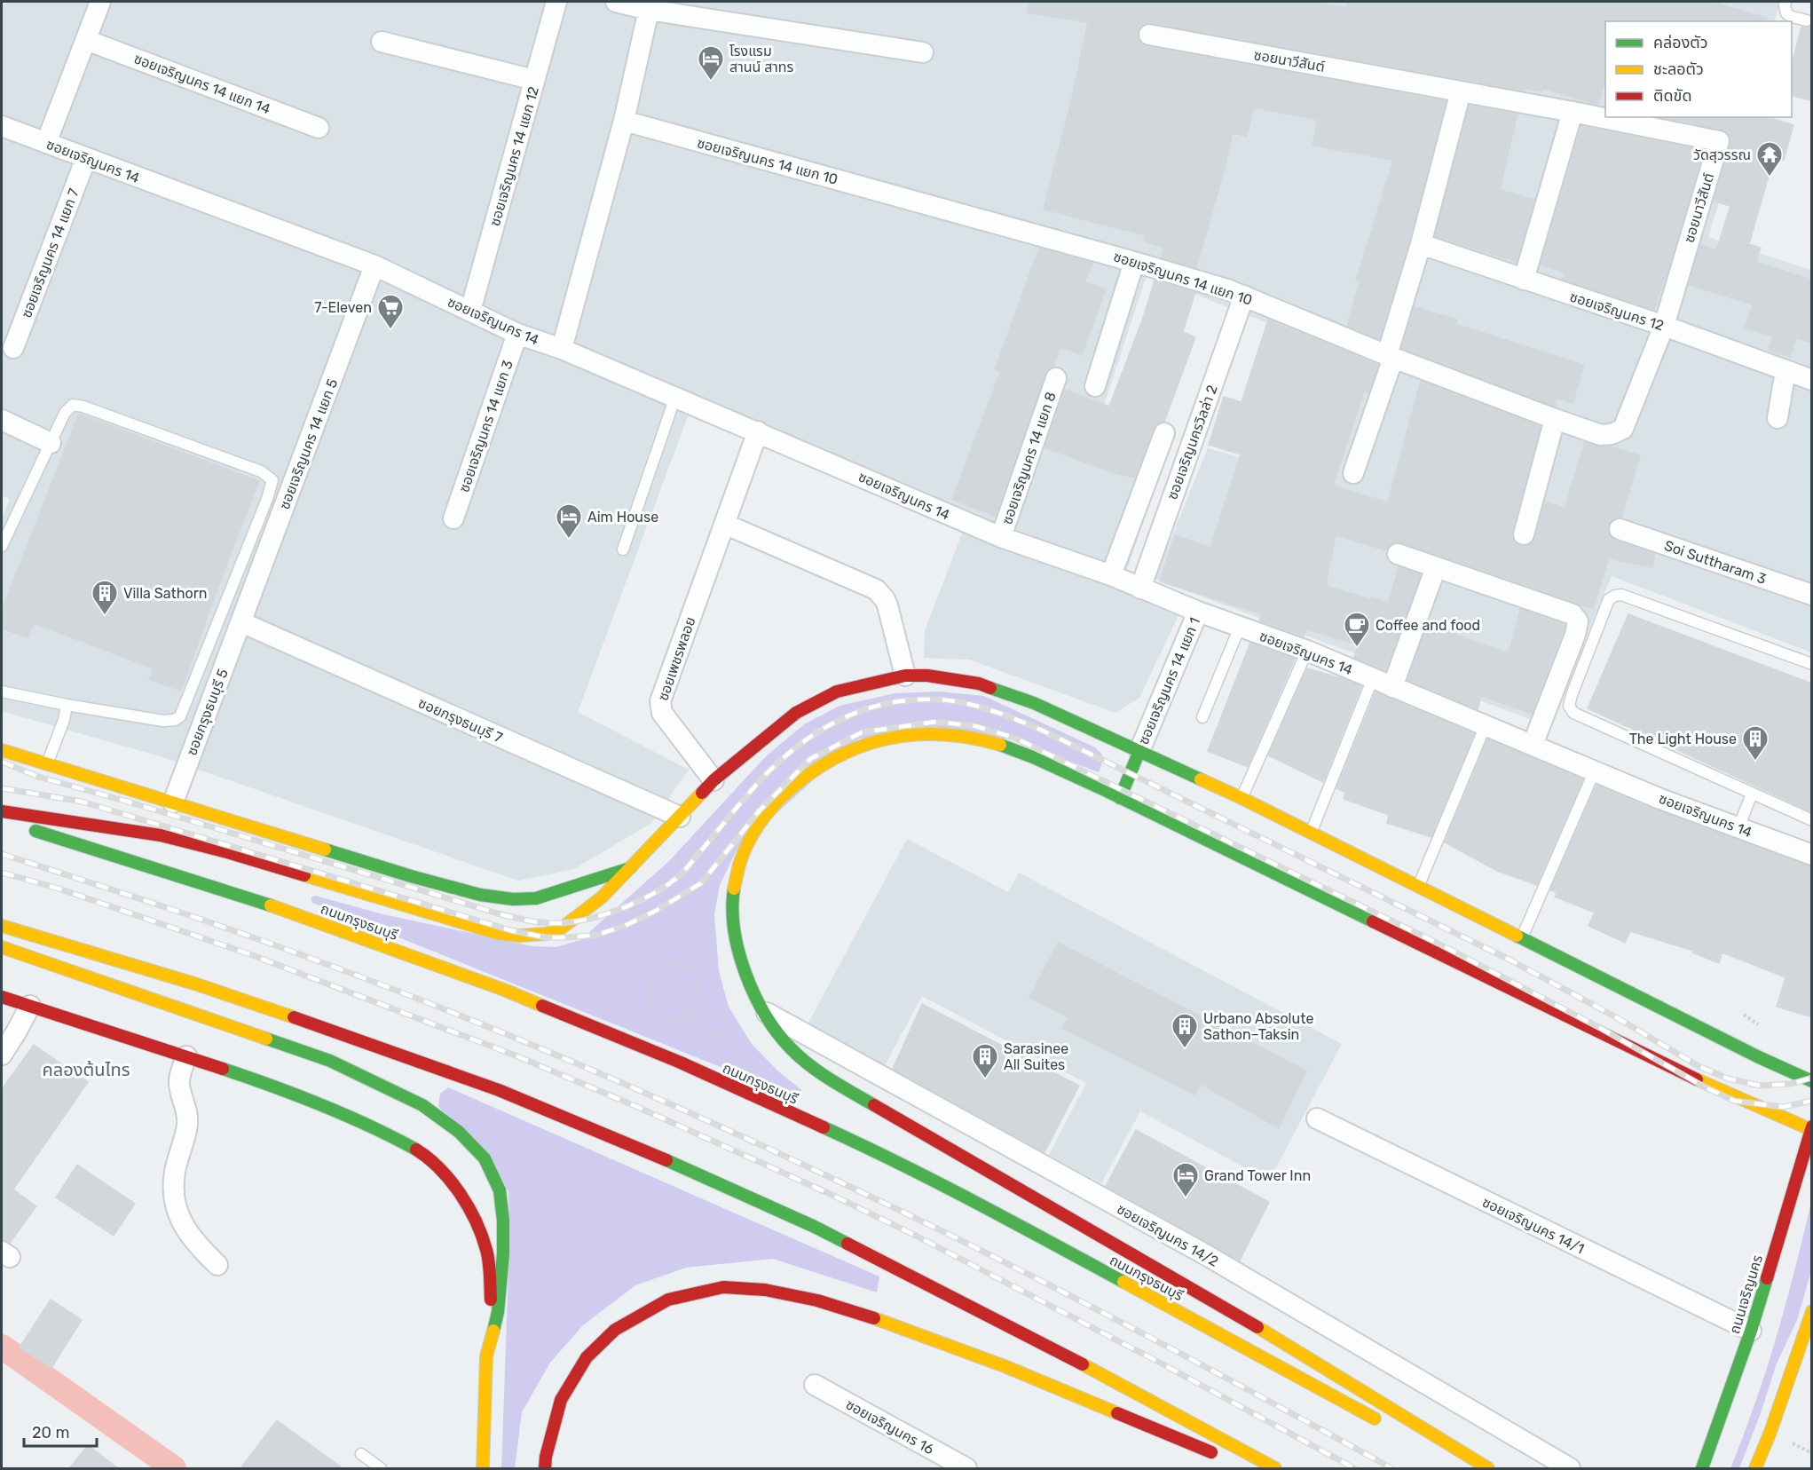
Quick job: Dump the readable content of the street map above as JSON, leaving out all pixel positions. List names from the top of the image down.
{
  "streets": {
    "main road": ["ถนนกรุงธนบุรี", "ถนนเจริญนคร"],
    "street": [
      "ซอยนาวีสันต์",
      "ซอยเจริญนคร 14 แยก 14",
      "ซอยเจริญนคร 14 แยก 12",
      "ซอยเจริญนคร 14",
      "ซอยเจริญนคร 14 แยก 10",
      "ซอยเจริญนคร 14 แยก 7",
      "ซอยเจริญนคร 12",
      "ซอยเจริญนคร 14 แยก 3",
      "ซอยเจริญนครวิลล่า 2",
      "ซอยเจริญนคร 14 แยก 5",
      "ซอยเจริญนคร 14 แยก 8",
      "Soi Suttharam 3",
      "ซอยเพชรพลอย",
      "ซอยเจริญนคร 14 แยก 1",
      "ซอยกรุงธนบุรี 5",
      "ซอยกรุงธนบุรี 7",
      "ซอยเจริญนคร 14/1",
      "ซอยเจริญนคร 14/2",
      "ซอยเจริญนคร 16"
    ]
  },
  "crossings": [
    ["ซอยนาวีสันต์", "ซอยเจริญนคร 14 แยก 10"],
    ["ซอยนาวีสันต์", "ซอยเจริญนคร 12"],
    ["ซอยเจริญนคร 14 แยก 12", "ซอยเจริญนคร 14"],
    ["ซอยเจริญนคร 14", "ซอยเจริญนคร 14 แยก 7"],
    ["ซอยเจริญนคร 14", "ซอยเจริญนคร 14 แยก 3"],
    ["ซอยเจริญนคร 14", "ซอยเจริญนครวิลล่า 2"],
    ["ซอยเจริญนคร 14", "ซอยเจริญนคร 14 แยก 5"],
    ["ซอยเจริญนคร 14", "ซอยเจริญนคร 14 แยก 8"],
    ["ซอยเจริญนคร 14", "ซอยเพชรพลอย"],
    ["ซอยเจริญนคร 14", "ซอยเจริญนคร 14 แยก 1"],
    ["ซอยเจริญนคร 14 แยก 10", "ซอยเจริญนคร 12"],
    ["ซอยเจริญนคร 14 แยก 10", "ซอยเจริญนครวิลล่า 2"],
    ["ซอยเจริญนคร 14 แยก 5", "ซอยกรุงธนบุรี 5"],
    ["ซอยเจริญนคร 14 แยก 5", "ซอยกรุงธนบุรี 7"],
    ["ซอยกรุงธนบุรี 5", "ซอยกรุงธนบุรี 7"],
    ["ซอยเจริญนคร 14/1", "ถนนเจริญนคร"]
  ],
  "districts": ["คลองต้นไทร"],
  "places": {
    "hotel": ["โรงแรม สานน์ สาทร", "Aim House", "Grand Tower Inn"],
    "temple": ["วัดสุวรรณ"],
    "supermarket": ["7-Eleven"],
    "building": [
      "Villa Sathorn",
      "The Light House",
      "Urbano Absolute Sathon–Taksin",
      "Sarasinee All Suites"
    ],
    "cafe": ["Coffee and food"]
  },
  "legend": ["คล่องตัว", "ชะลอตัว", "ติดขัด"],
  "scale_bar": "20 m"
}
